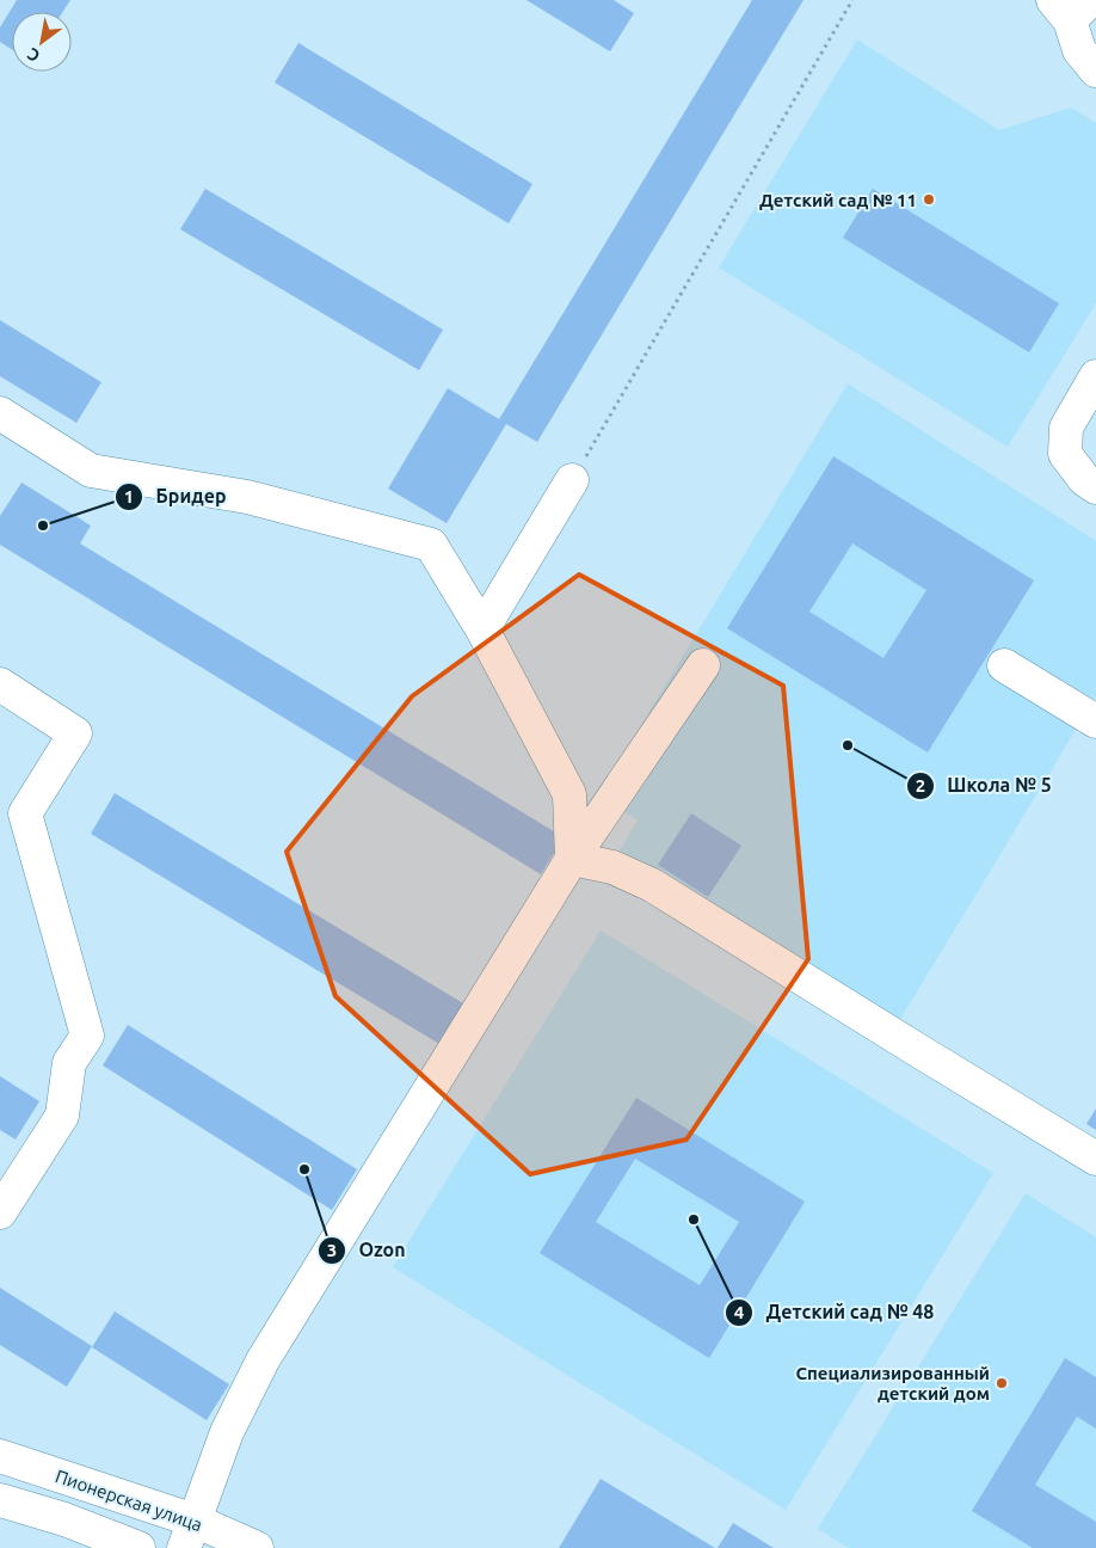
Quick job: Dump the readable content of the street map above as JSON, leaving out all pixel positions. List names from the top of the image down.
{
  "streets": {
    "main road": ["Пионерская улица"]
  },
  "places": [
    "Детский сад № 11",
    "Бридер",
    "Школа № 5",
    "Ozon",
    "Детский сад № 48",
    "Специализированный детский дом"
  ],
  "north": "bottom left"
}
